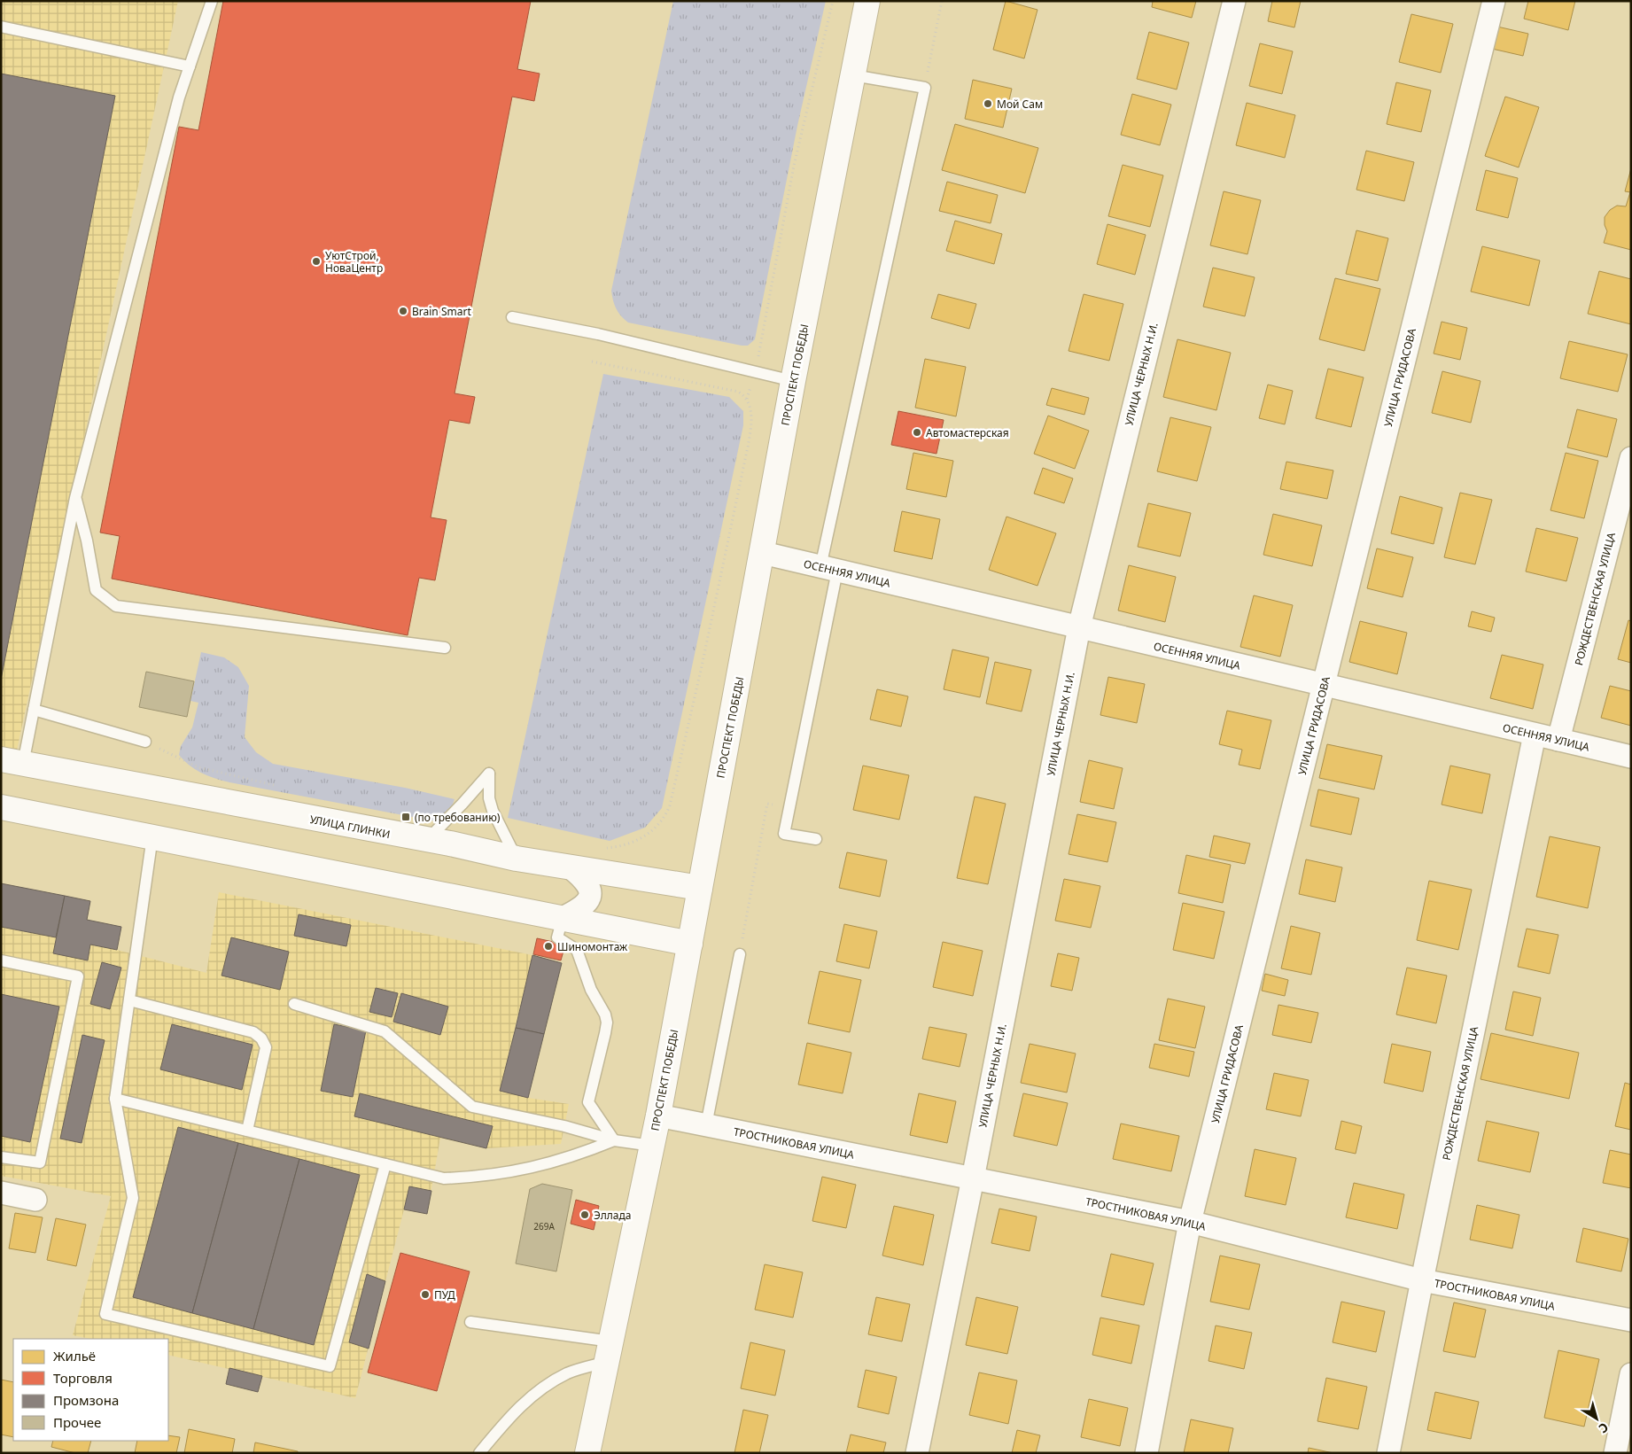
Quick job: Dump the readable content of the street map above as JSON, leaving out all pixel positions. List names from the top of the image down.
{
  "streets": {
    "main road": ["ПРОСПЕКТ ПОБЕДЫ", "УЛИЦА ГЛИНКИ"],
    "street": [
      "УЛИЦА ЧЕРНЫХ Н.И.",
      "УЛИЦА ГРИДАСОВА",
      "ОСЕННЯЯ УЛИЦА",
      "РОЖДЕСТВЕНСКАЯ УЛИЦА",
      "ТРОСТНИКОВАЯ УЛИЦА"
    ]
  },
  "crossings": [
    ["УЛИЦА ЧЕРНЫХ Н.И.", "ОСЕННЯЯ УЛИЦА"],
    ["УЛИЦА ЧЕРНЫХ Н.И.", "ТРОСТНИКОВАЯ УЛИЦА"],
    ["ПРОСПЕКТ ПОБЕДЫ", "ОСЕННЯЯ УЛИЦА"],
    ["ПРОСПЕКТ ПОБЕДЫ", "УЛИЦА ГЛИНКИ"],
    ["ПРОСПЕКТ ПОБЕДЫ", "ТРОСТНИКОВАЯ УЛИЦА"],
    ["УЛИЦА ГРИДАСОВА", "ОСЕННЯЯ УЛИЦА"],
    ["УЛИЦА ГРИДАСОВА", "ТРОСТНИКОВАЯ УЛИЦА"],
    ["ОСЕННЯЯ УЛИЦА", "РОЖДЕСТВЕНСКАЯ УЛИЦА"],
    ["РОЖДЕСТВЕНСКАЯ УЛИЦА", "ТРОСТНИКОВАЯ УЛИЦА"]
  ],
  "places": {
    "other": [
      "Мой Сам",
      "УютСтрой, НоваЦентр",
      "Brain Smart",
      "Автомастерская",
      "Шиномонтаж",
      "Эллада",
      "ПУД"
    ],
    "transit": ["(по требованию)"]
  },
  "house_numbers": ["269А"],
  "legend": [
    "Жильё",
    "Торговля",
    "Промзона",
    "Прочее"
  ],
  "north": "bottom right"
}
